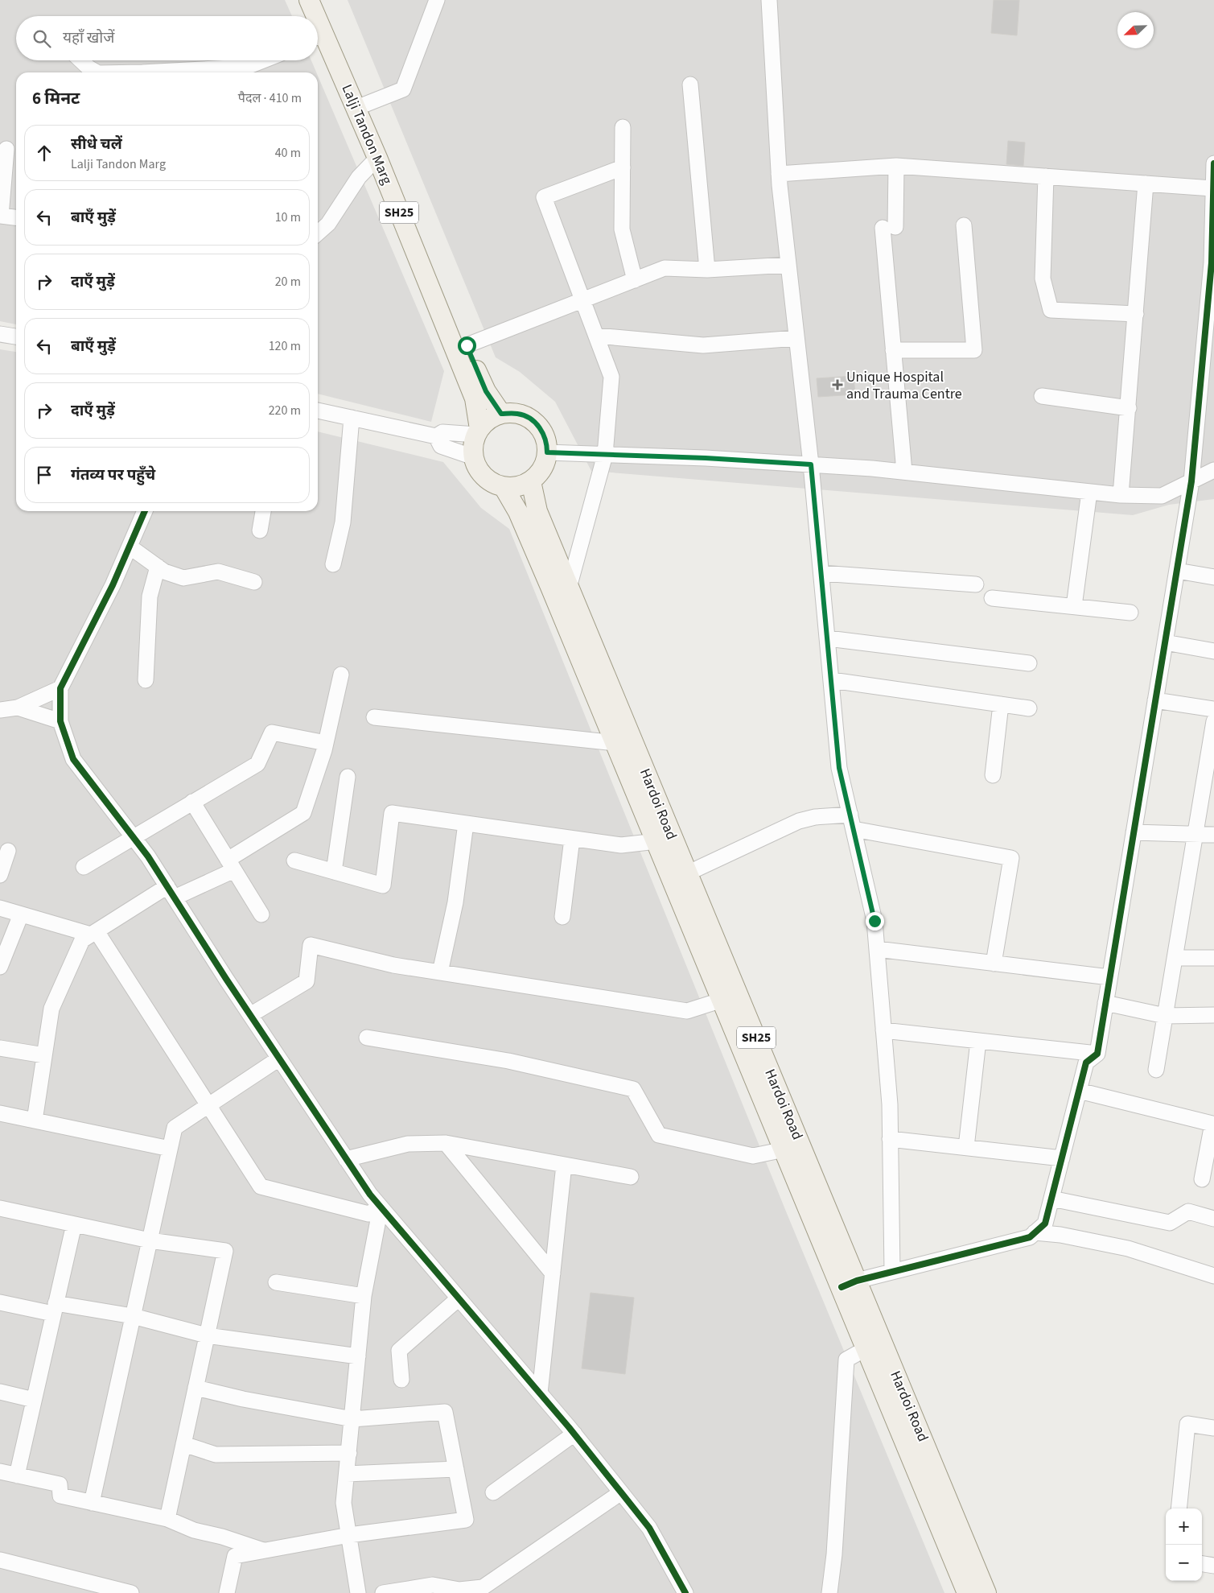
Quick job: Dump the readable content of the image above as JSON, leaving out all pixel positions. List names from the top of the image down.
{
  "streets": {
    "main road": ["Lalji Tandon Marg", "SH25", "Hardoi Road"]
  },
  "crossings": [
    ["Lalji Tandon Marg", "SH25"],
    ["Lalji Tandon Marg", "Hardoi Road"],
    ["SH25", "Hardoi Road"]
  ],
  "places": {
    "health": ["Unique Hospital and Trauma Centre"]
  },
  "north": "bottom left",
  "page": {
    "search": "यहाँ खोजें",
    "heading": ["6 मिनट", "पैदल · 410 m"],
    "list": [
      ["सीधे चलें", "Lalji Tandon Marg", "40 m"],
      ["बाएँ मुड़ें", "10 m"],
      ["दाएँ मुड़ें", "20 m"],
      ["बाएँ मुड़ें", "120 m"],
      ["दाएँ मुड़ें", "220 m"],
      "गंतव्य पर पहुँचे"
    ],
    "map_buttons": ["+", "−"]
  }
}
